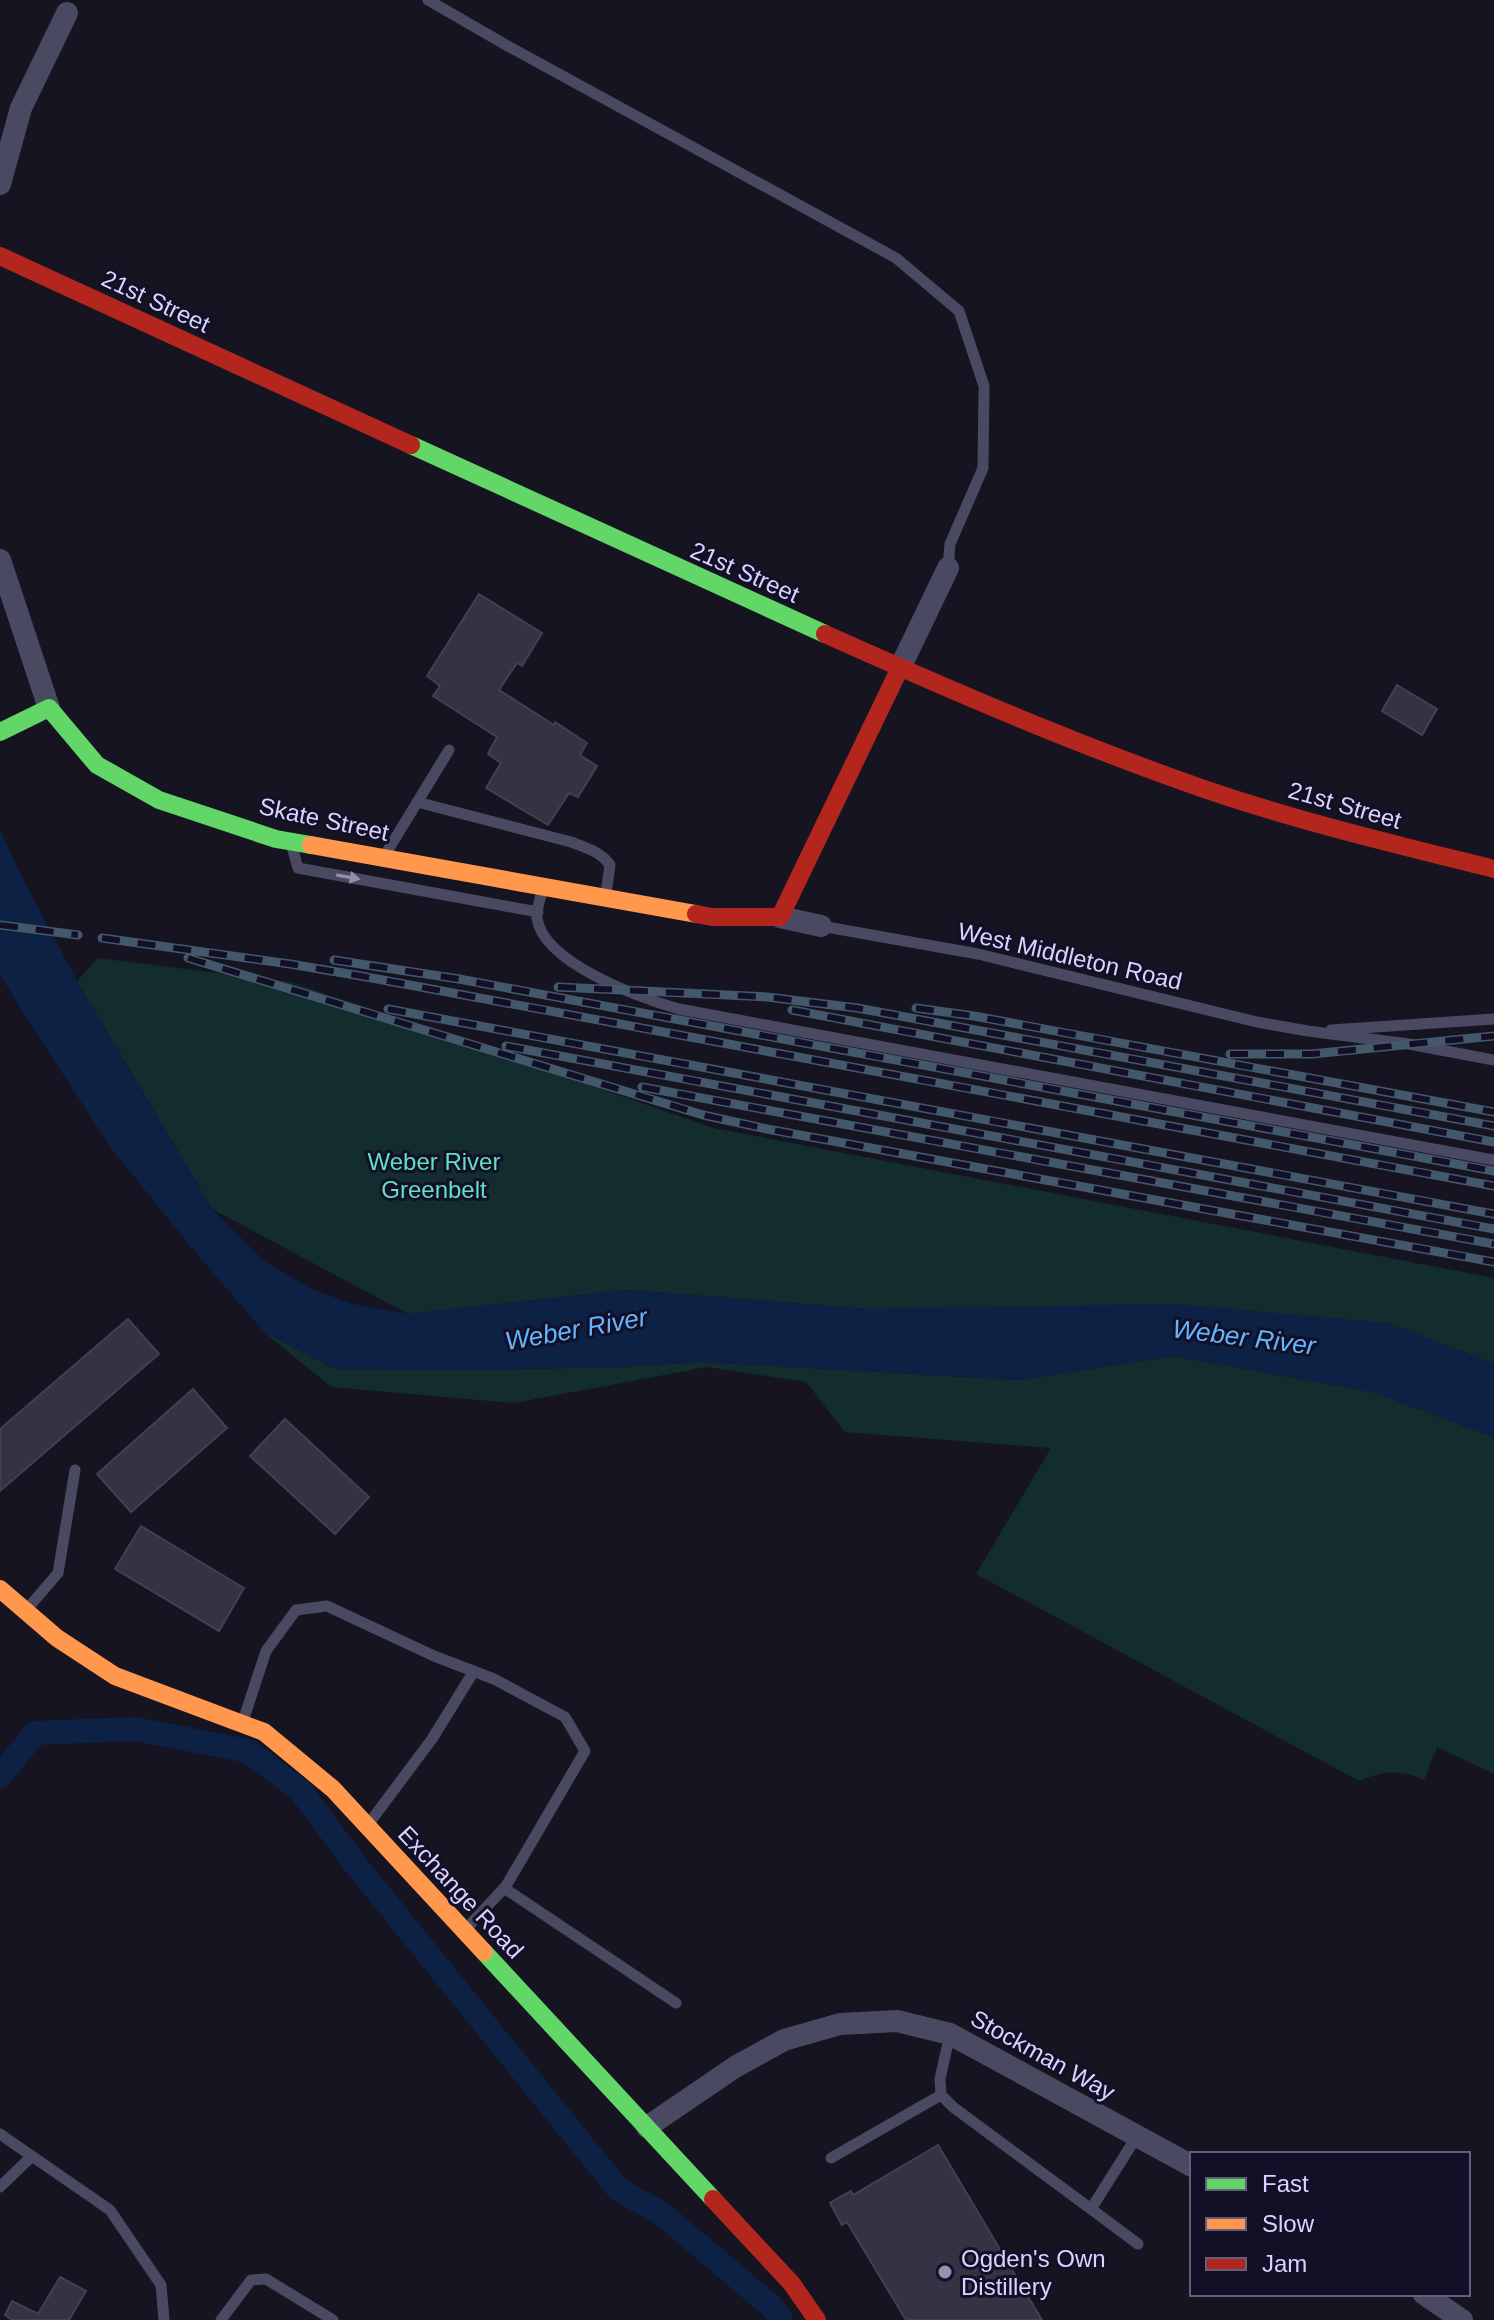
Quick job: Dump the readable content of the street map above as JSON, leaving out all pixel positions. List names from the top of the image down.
{
  "streets": {
    "street": [
      "21st Street",
      "Skate Street",
      "Exchange Road",
      "Stockman Way"
    ],
    "lane": ["West Middleton Road"]
  },
  "crossings": [
    ["Skate Street", "West Middleton Road"],
    ["Exchange Road", "Stockman Way"]
  ],
  "water": ["Weber River"],
  "parks": ["Weber River Greenbelt"],
  "places": ["Ogden's Own Distillery"],
  "legend": ["Fast", "Slow", "Jam"]
}
